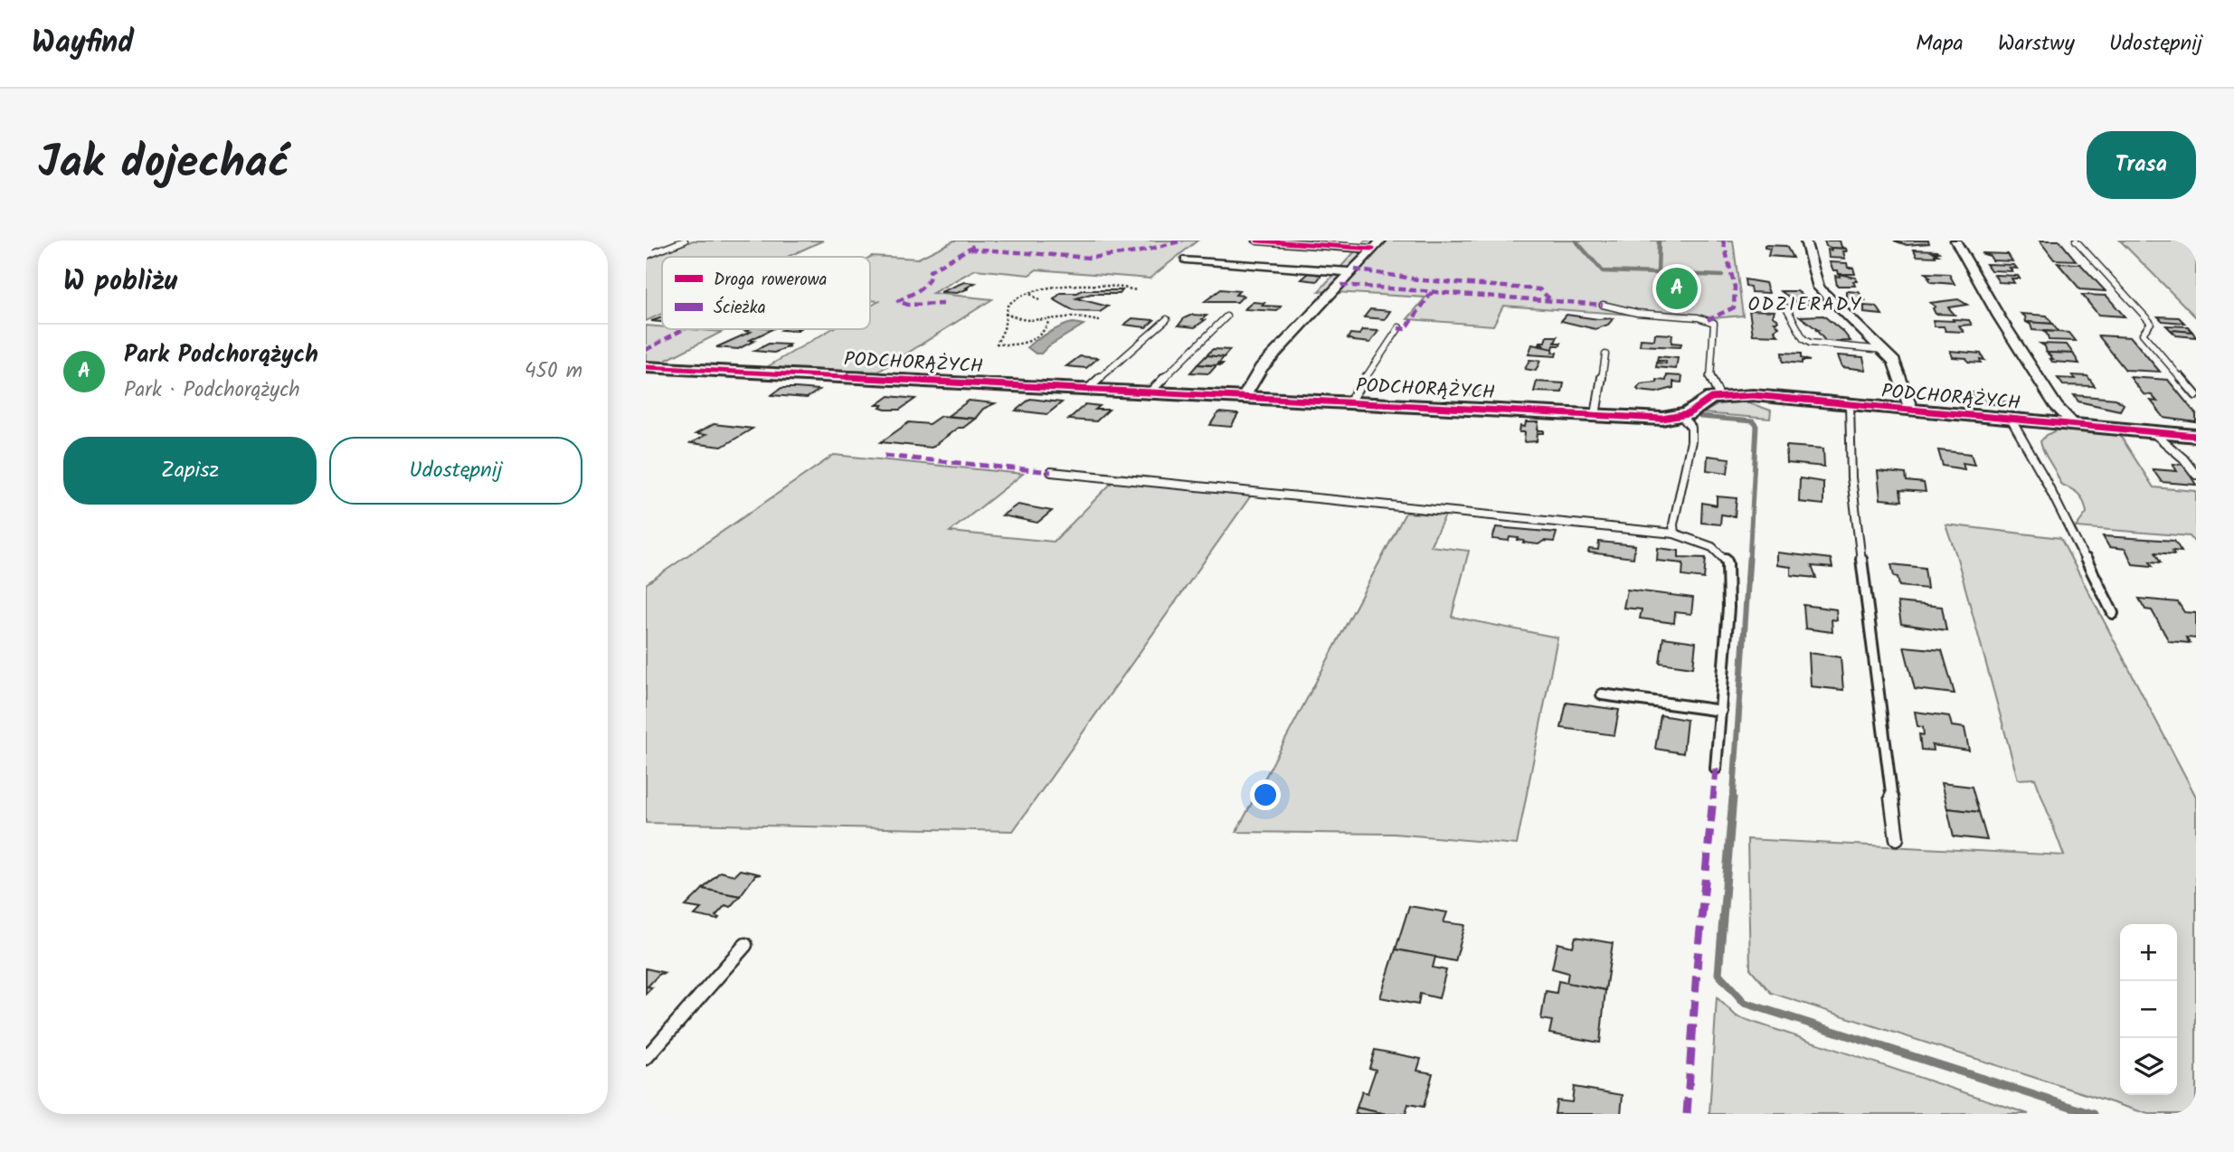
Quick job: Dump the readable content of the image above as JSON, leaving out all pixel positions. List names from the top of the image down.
{
  "streets": {
    "street": ["PODCHORĄŻYCH"]
  },
  "districts": ["ODZIERADY"],
  "legend": ["Droga rowerowa", "Ścieżka"],
  "page": {
    "header": "Wayfind",
    "nav": ["Mapa", "Warstwy", "Udostępnij"],
    "title": "Jak dojechać",
    "buttons": [
      "Trasa",
      ["Zapisz", "Udostępnij"]
    ],
    "heading": "W pobliżu",
    "pins": "A",
    "list": [
      {
        "mark": "A",
        "name": "Park Podchorążych",
        "note": "Park · Podchorążych",
        "value": "450 m"
      }
    ],
    "map_buttons": ["+", "−"]
  }
}
